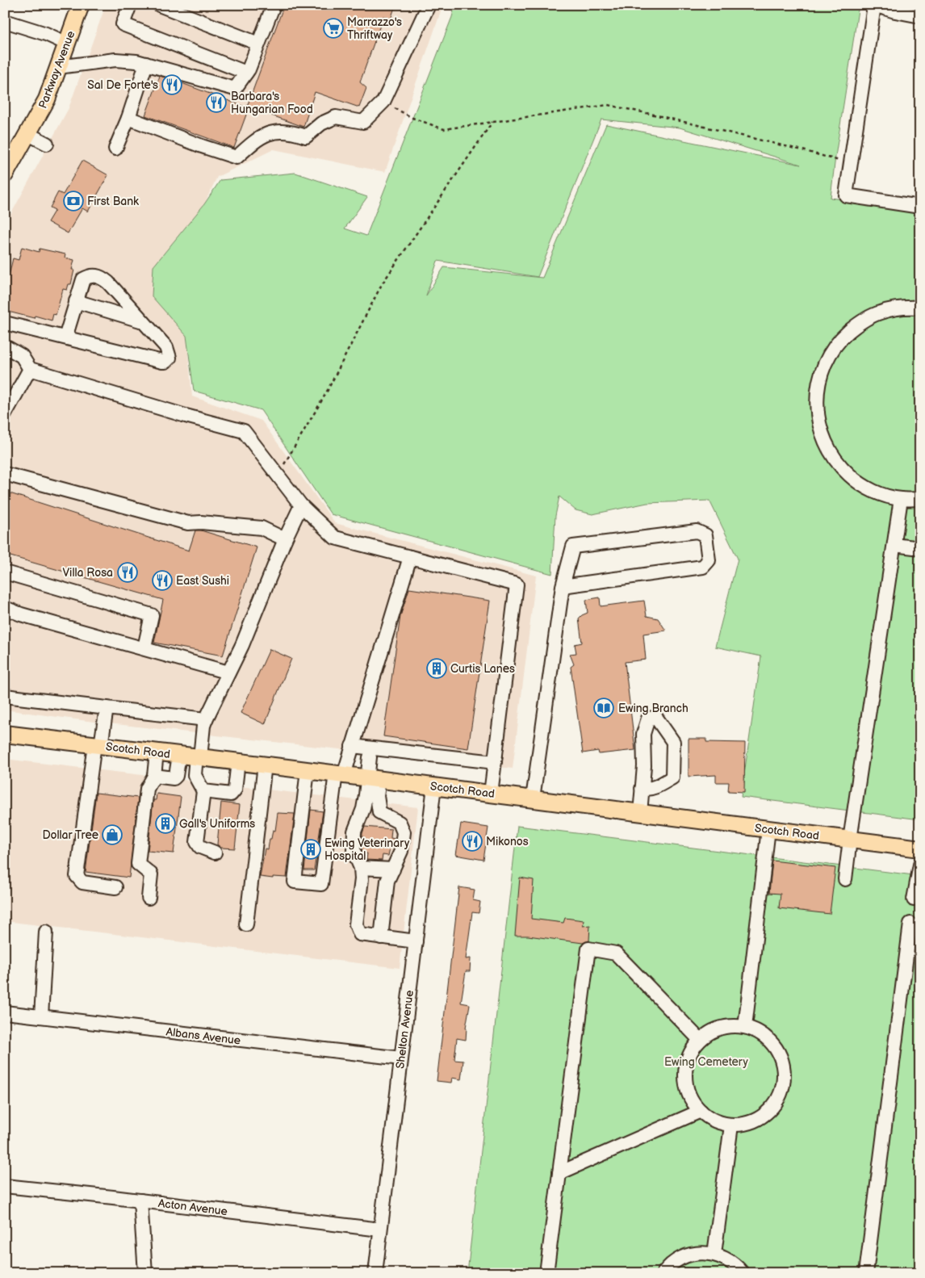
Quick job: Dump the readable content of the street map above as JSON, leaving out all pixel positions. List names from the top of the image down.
{
  "streets": {
    "main road": ["Parkway Avenue", "Scotch Road"],
    "street": ["Shelton Avenue", "Albans Avenue", "Acton Avenue"]
  },
  "crossings": [
    ["Scotch Road", "Shelton Avenue"],
    ["Shelton Avenue", "Albans Avenue"],
    ["Shelton Avenue", "Acton Avenue"]
  ],
  "parks": ["Ewing Cemetery"],
  "places": {
    "supermarket": ["Marrazzo's Thriftway"],
    "restaurant": [
      "Sal De Forte's",
      "Barbara's Hungarian Food",
      "Villa Rosa",
      "East Sushi",
      "Mikonos"
    ],
    "bank": ["First Bank"],
    "building": ["Curtis Lanes", "Gall's Uniforms", "Ewing Veterinary Hospital"],
    "library": ["Ewing Branch"],
    "shop": ["Dollar Tree"]
  }
}
